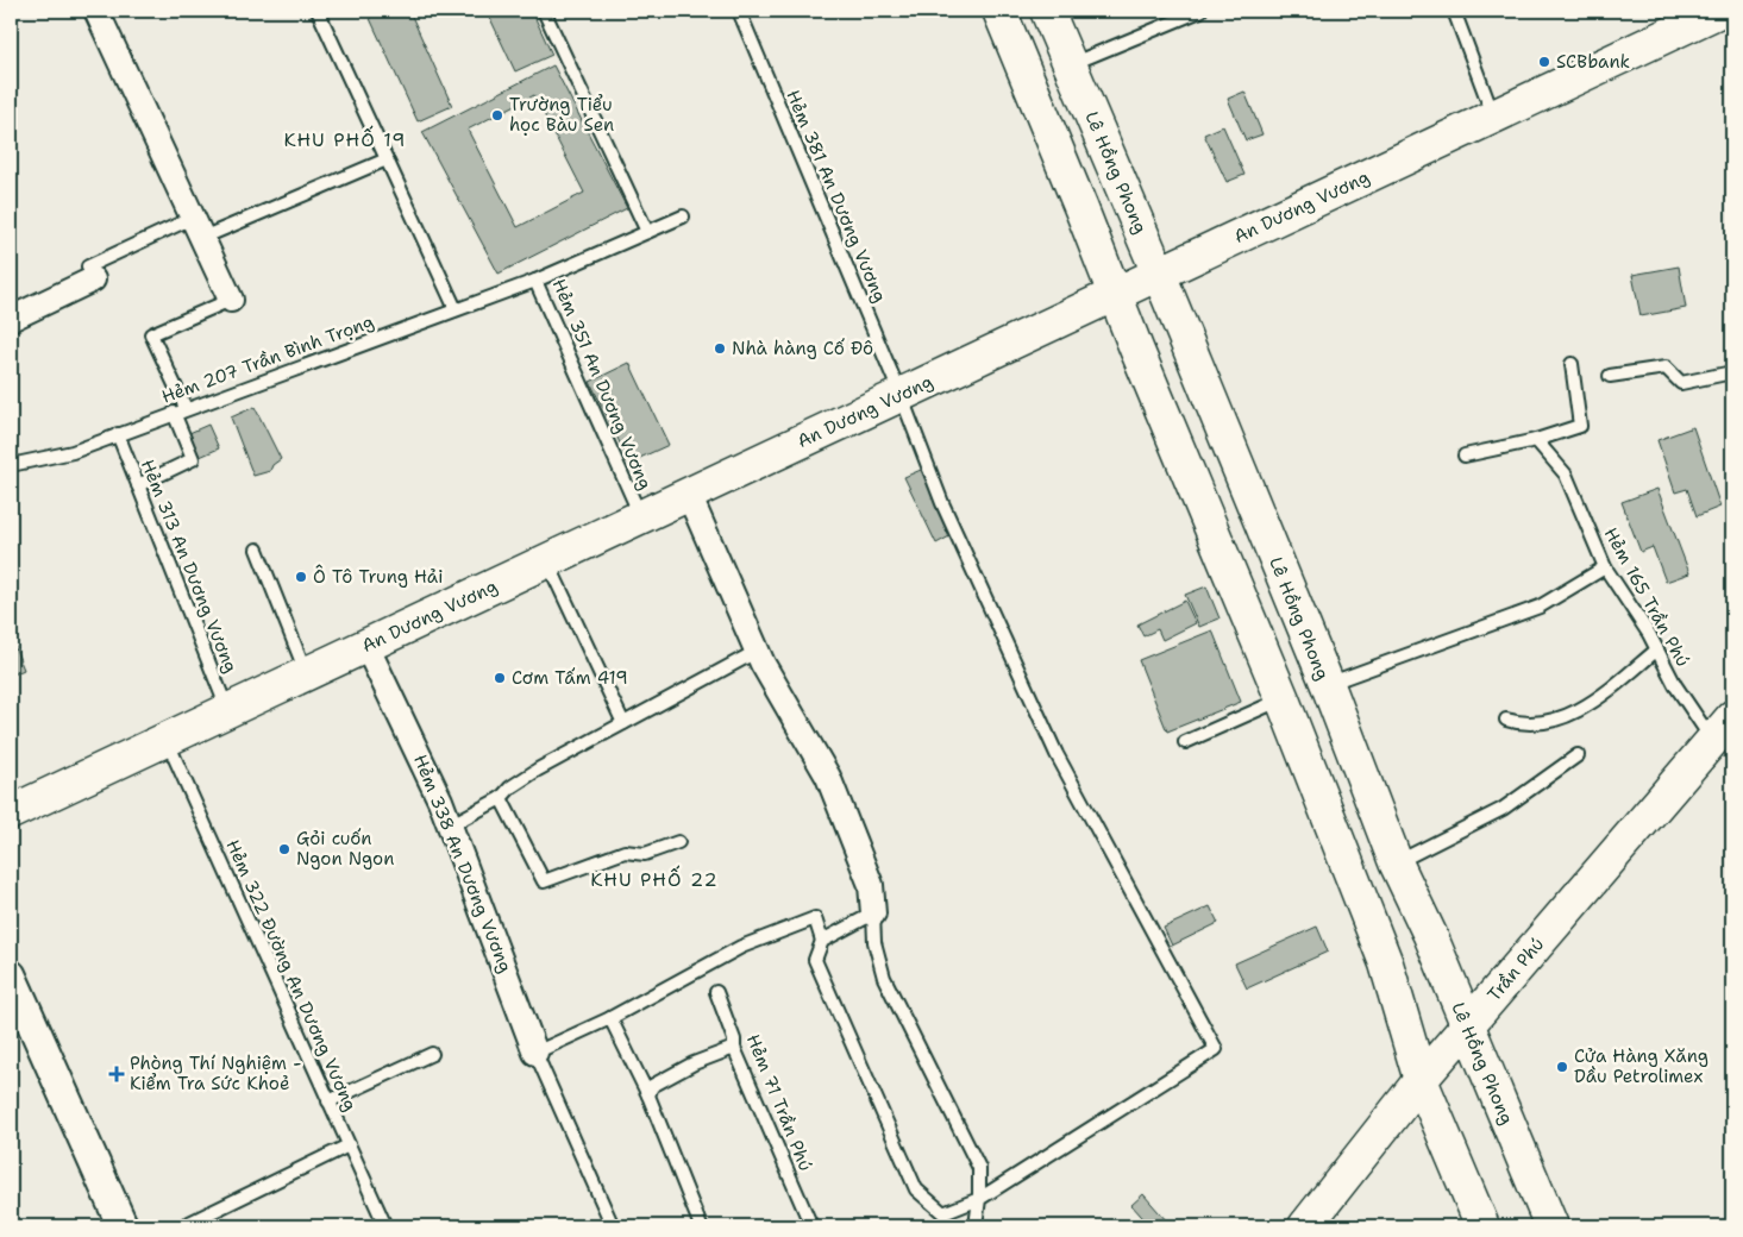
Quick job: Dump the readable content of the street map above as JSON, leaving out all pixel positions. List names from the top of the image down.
{
  "streets": {
    "main road": ["Lê Hồng Phong", "An Dương Vương", "Trần Phú"],
    "street": ["Hẻm 338 An Dương Vương"],
    "lane": [
      "Hẻm 381 An Dương Vương",
      "Hẻm 207 Trần Bình Trọng",
      "Hẻm 351 An Dương Vương",
      "Hẻm 313 An Dương Vương",
      "Hẻm 165 Trần Phú",
      "Hẻm 322 Đường An Dương Vương",
      "Hẻm 71 Trần Phú"
    ]
  },
  "crossings": [
    ["Lê Hồng Phong", "An Dương Vương"],
    ["Lê Hồng Phong", "Trần Phú"],
    ["Hẻm 381 An Dương Vương", "An Dương Vương"],
    ["An Dương Vương", "Hẻm 351 An Dương Vương"],
    ["An Dương Vương", "Hẻm 313 An Dương Vương"],
    ["An Dương Vương", "Hẻm 338 An Dương Vương"],
    ["An Dương Vương", "Hẻm 322 Đường An Dương Vương"],
    ["Hẻm 207 Trần Bình Trọng", "Hẻm 351 An Dương Vương"],
    ["Hẻm 207 Trần Bình Trọng", "Hẻm 313 An Dương Vương"],
    ["Hẻm 165 Trần Phú", "Trần Phú"]
  ],
  "districts": ["KHU PHỐ 19", "KHU PHỐ 22"],
  "places": {
    "other": [
      "SCBbank",
      "Trường Tiểu học Bàu Sen",
      "Nhà hàng Cố Đô",
      "Ô Tô Trung Hải",
      "Cơm Tấm 419",
      "Gỏi cuốn Ngon Ngon",
      "Cửa Hàng Xăng Dầu Petrolimex"
    ],
    "health": ["Phòng Thí Nghiệm - Kiểm Tra Sức Khoẻ"]
  }
}
